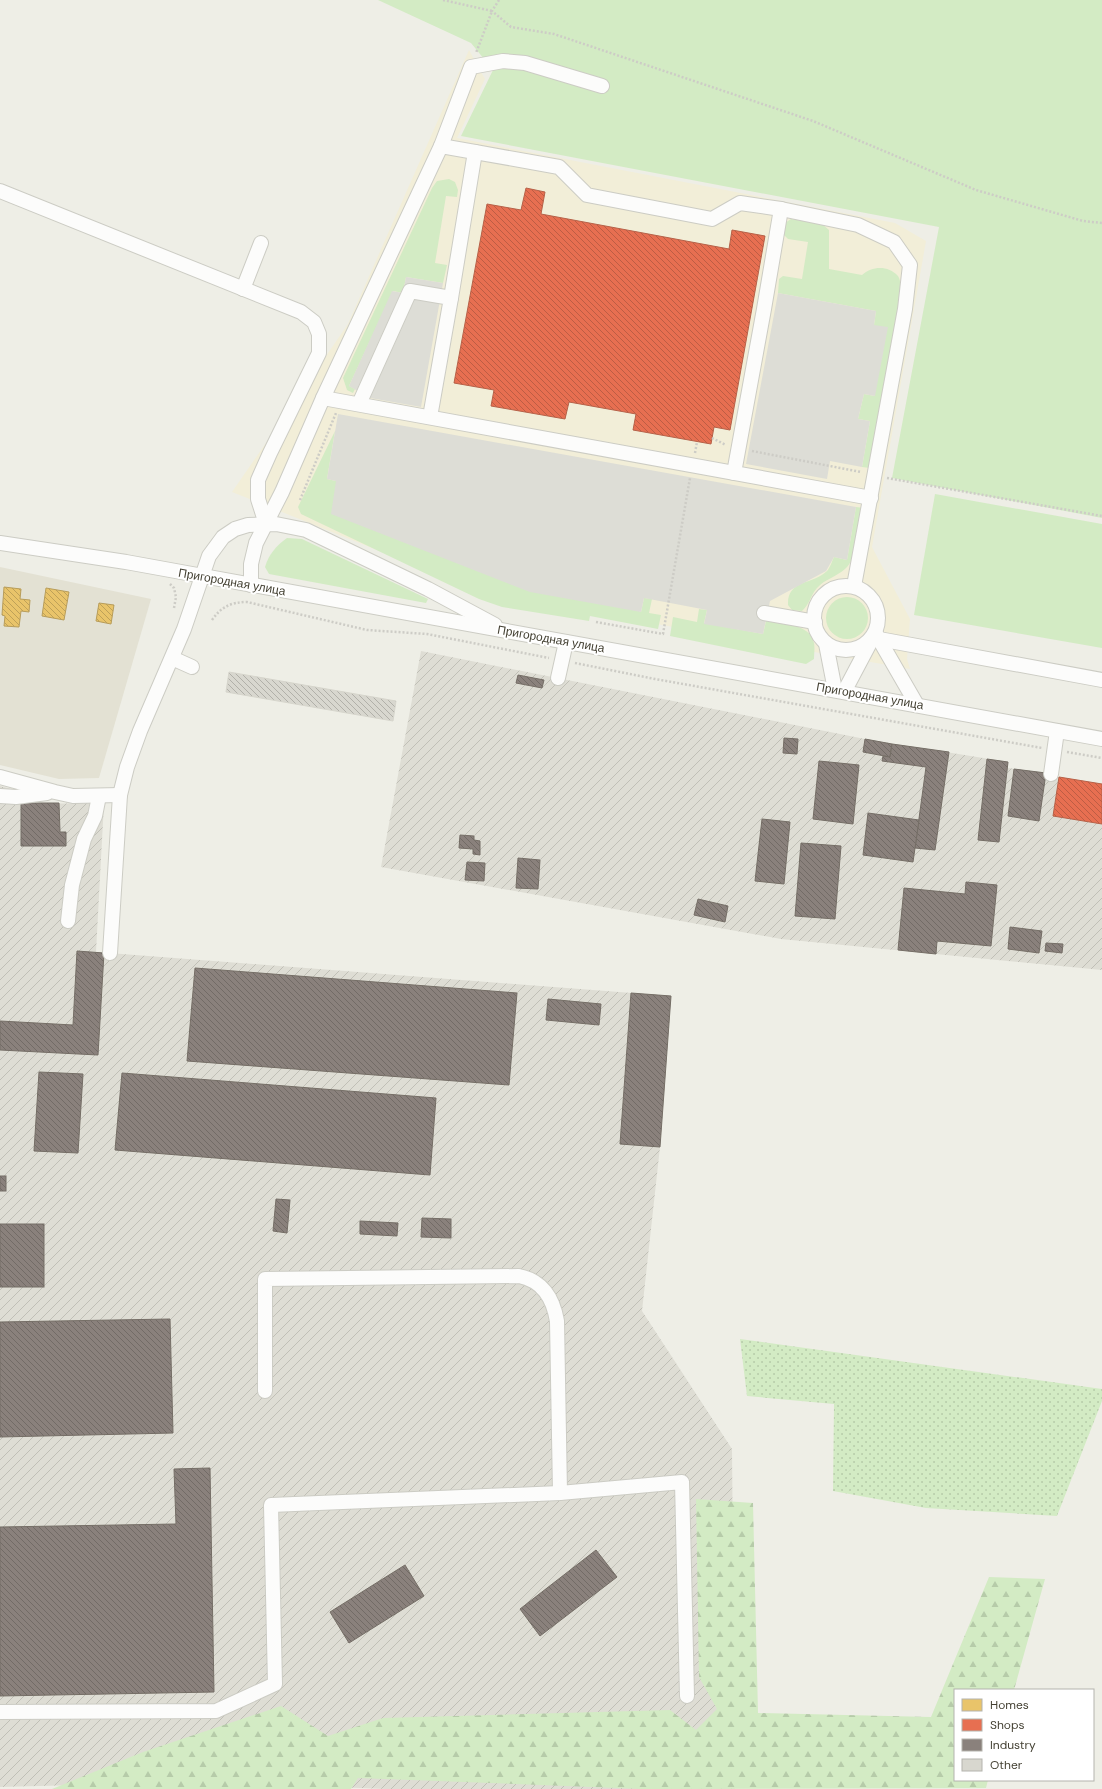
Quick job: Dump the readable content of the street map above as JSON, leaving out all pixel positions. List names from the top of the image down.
{
  "streets": {
    "street": ["Пригородная улица"]
  },
  "legend": [
    "Homes",
    "Shops",
    "Industry",
    "Other"
  ]
}
